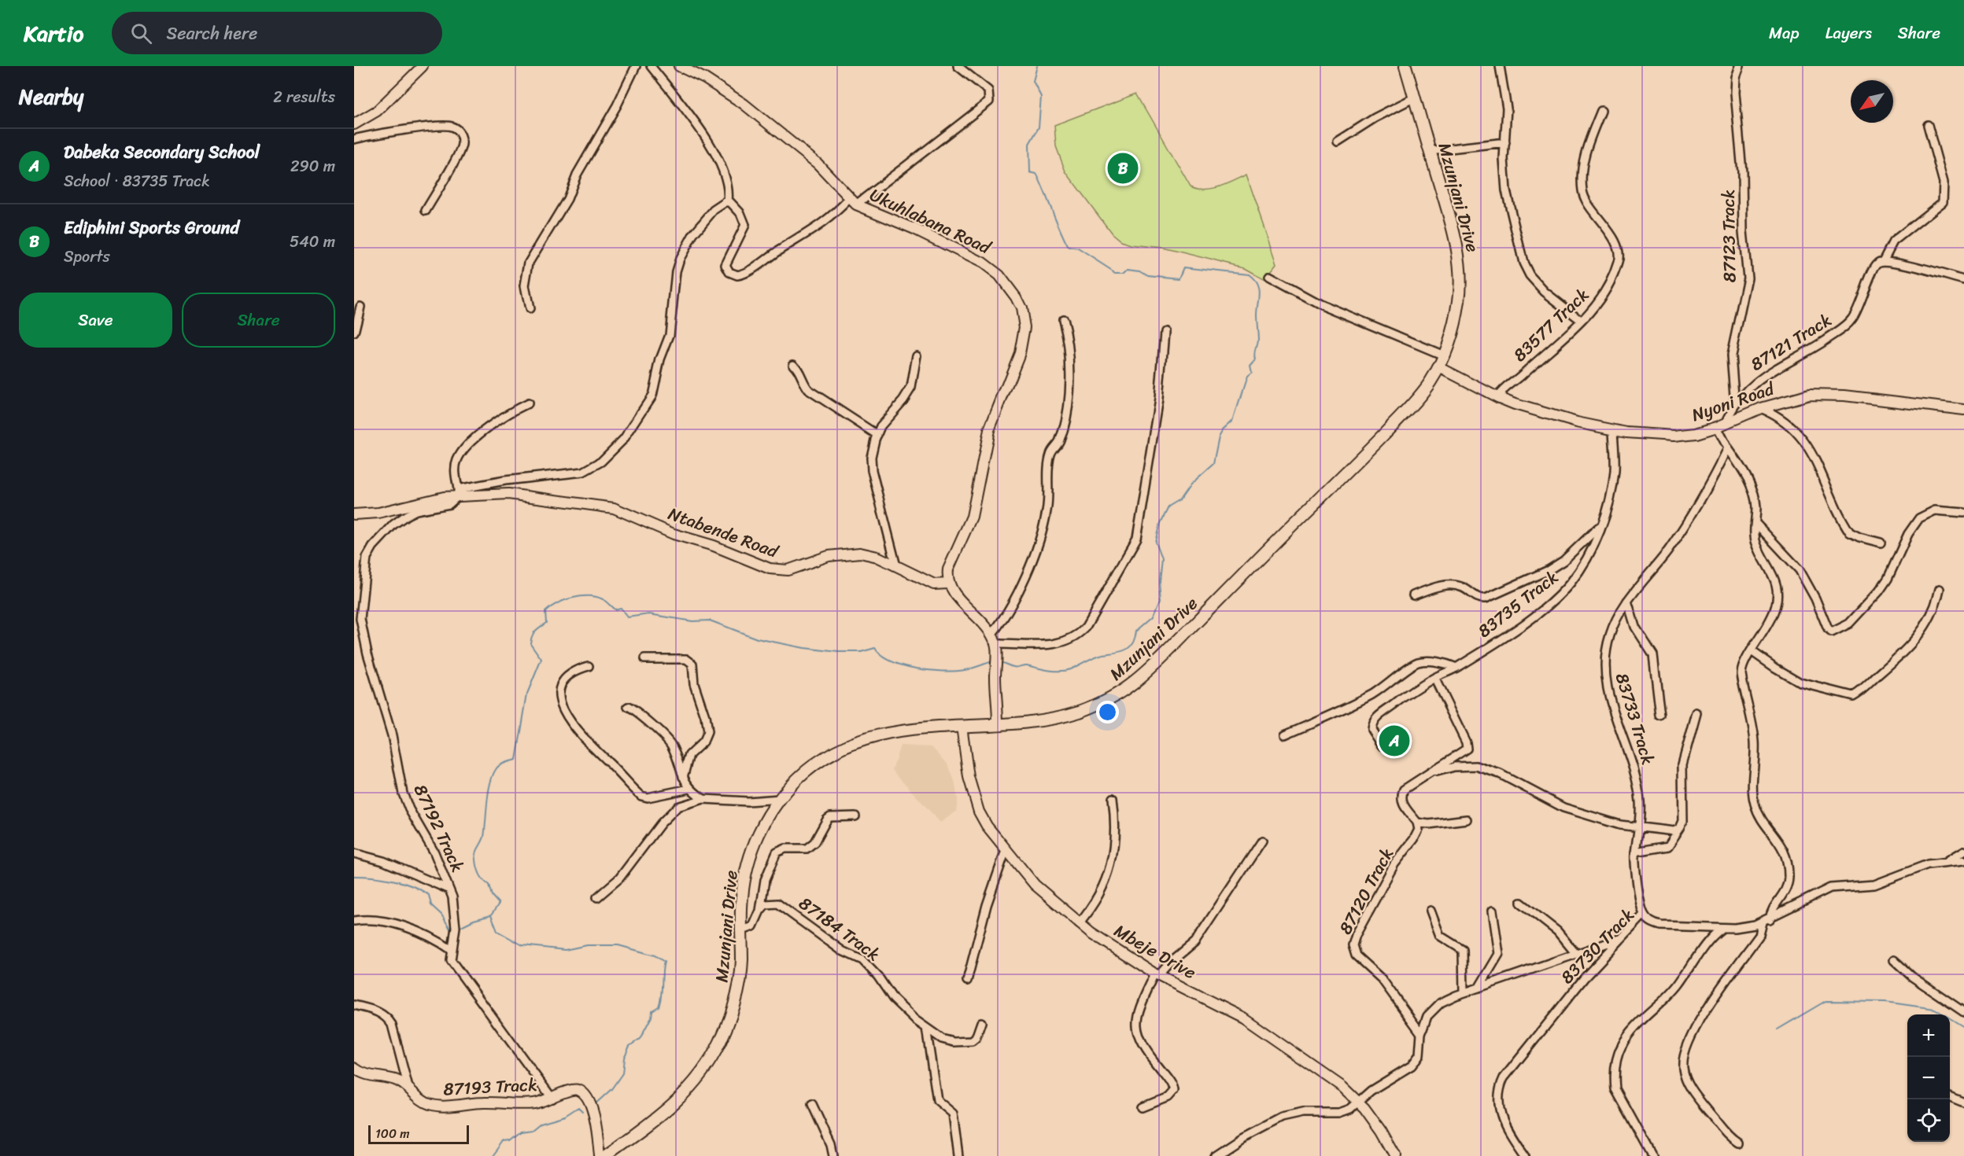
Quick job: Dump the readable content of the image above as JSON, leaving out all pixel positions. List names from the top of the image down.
{
  "streets": {
    "main road": ["Mzunjani Drive"],
    "street": [
      "Ukuhlabana Road",
      "87123 Track",
      "83577 Track",
      "87121 Track",
      "Nyoni Road",
      "Ntabende Road",
      "83735 Track",
      "83733 Track",
      "87192 Track",
      "87120 Track",
      "87184 Track",
      "83730 Track",
      "Mbeje Drive",
      "87193 Track"
    ]
  },
  "crossings": [
    ["Mzunjani Drive", "Nyoni Road"],
    ["Mzunjani Drive", "Mbeje Drive"],
    ["Ukuhlabana Road", "Ntabende Road"],
    ["87123 Track", "87121 Track"],
    ["83577 Track", "Nyoni Road"],
    ["87121 Track", "Nyoni Road"],
    ["Nyoni Road", "83735 Track"],
    ["Ntabende Road", "87192 Track"],
    ["83733 Track", "83730 Track"],
    ["87192 Track", "87193 Track"]
  ],
  "scale_bar": "100 m",
  "north": "bottom left",
  "page": {
    "header": "Kartio",
    "search": "Search here",
    "nav": ["Map", "Layers", "Share"],
    "heading": ["Nearby", "2 results"],
    "list": [
      {
        "mark": "A",
        "name": "Dabeka Secondary School",
        "note": "School · 83735 Track",
        "value": "290 m"
      },
      {
        "mark": "B",
        "name": "Ediphini Sports Ground",
        "note": "Sports",
        "value": "540 m"
      }
    ],
    "pins": ["B", "A"],
    "buttons": ["Save", "Share"],
    "map_buttons": ["+", "−"],
    "scale": "100 m"
  }
}
